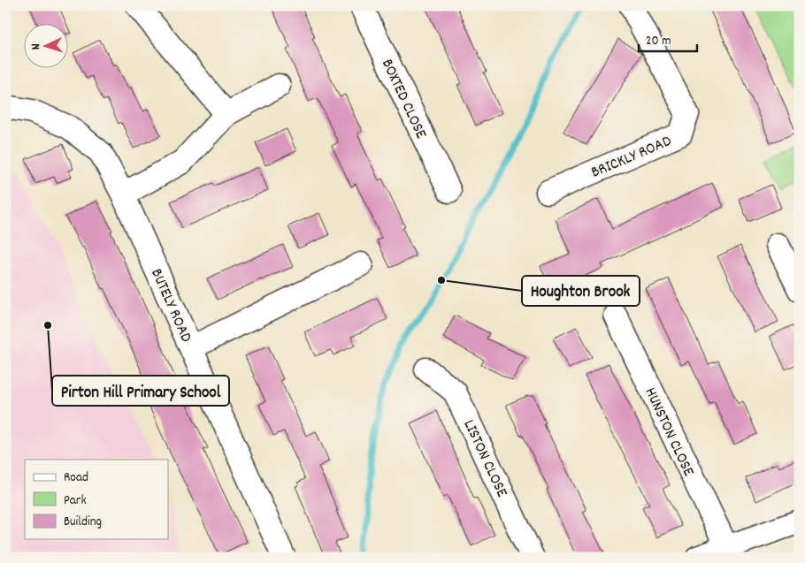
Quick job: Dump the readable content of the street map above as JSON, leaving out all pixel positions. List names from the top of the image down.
{
  "streets": {
    "street": [
      "BOXTED CLOSE",
      "BRICKLY ROAD",
      "BUTELY ROAD",
      "HUNSTON CLOSE",
      "LISTON CLOSE"
    ]
  },
  "places": ["Houghton Brook", "Pirton Hill Primary School"],
  "legend": ["Road", "Park", "Building"],
  "scale_bar": "20 m",
  "north": "left"
}
